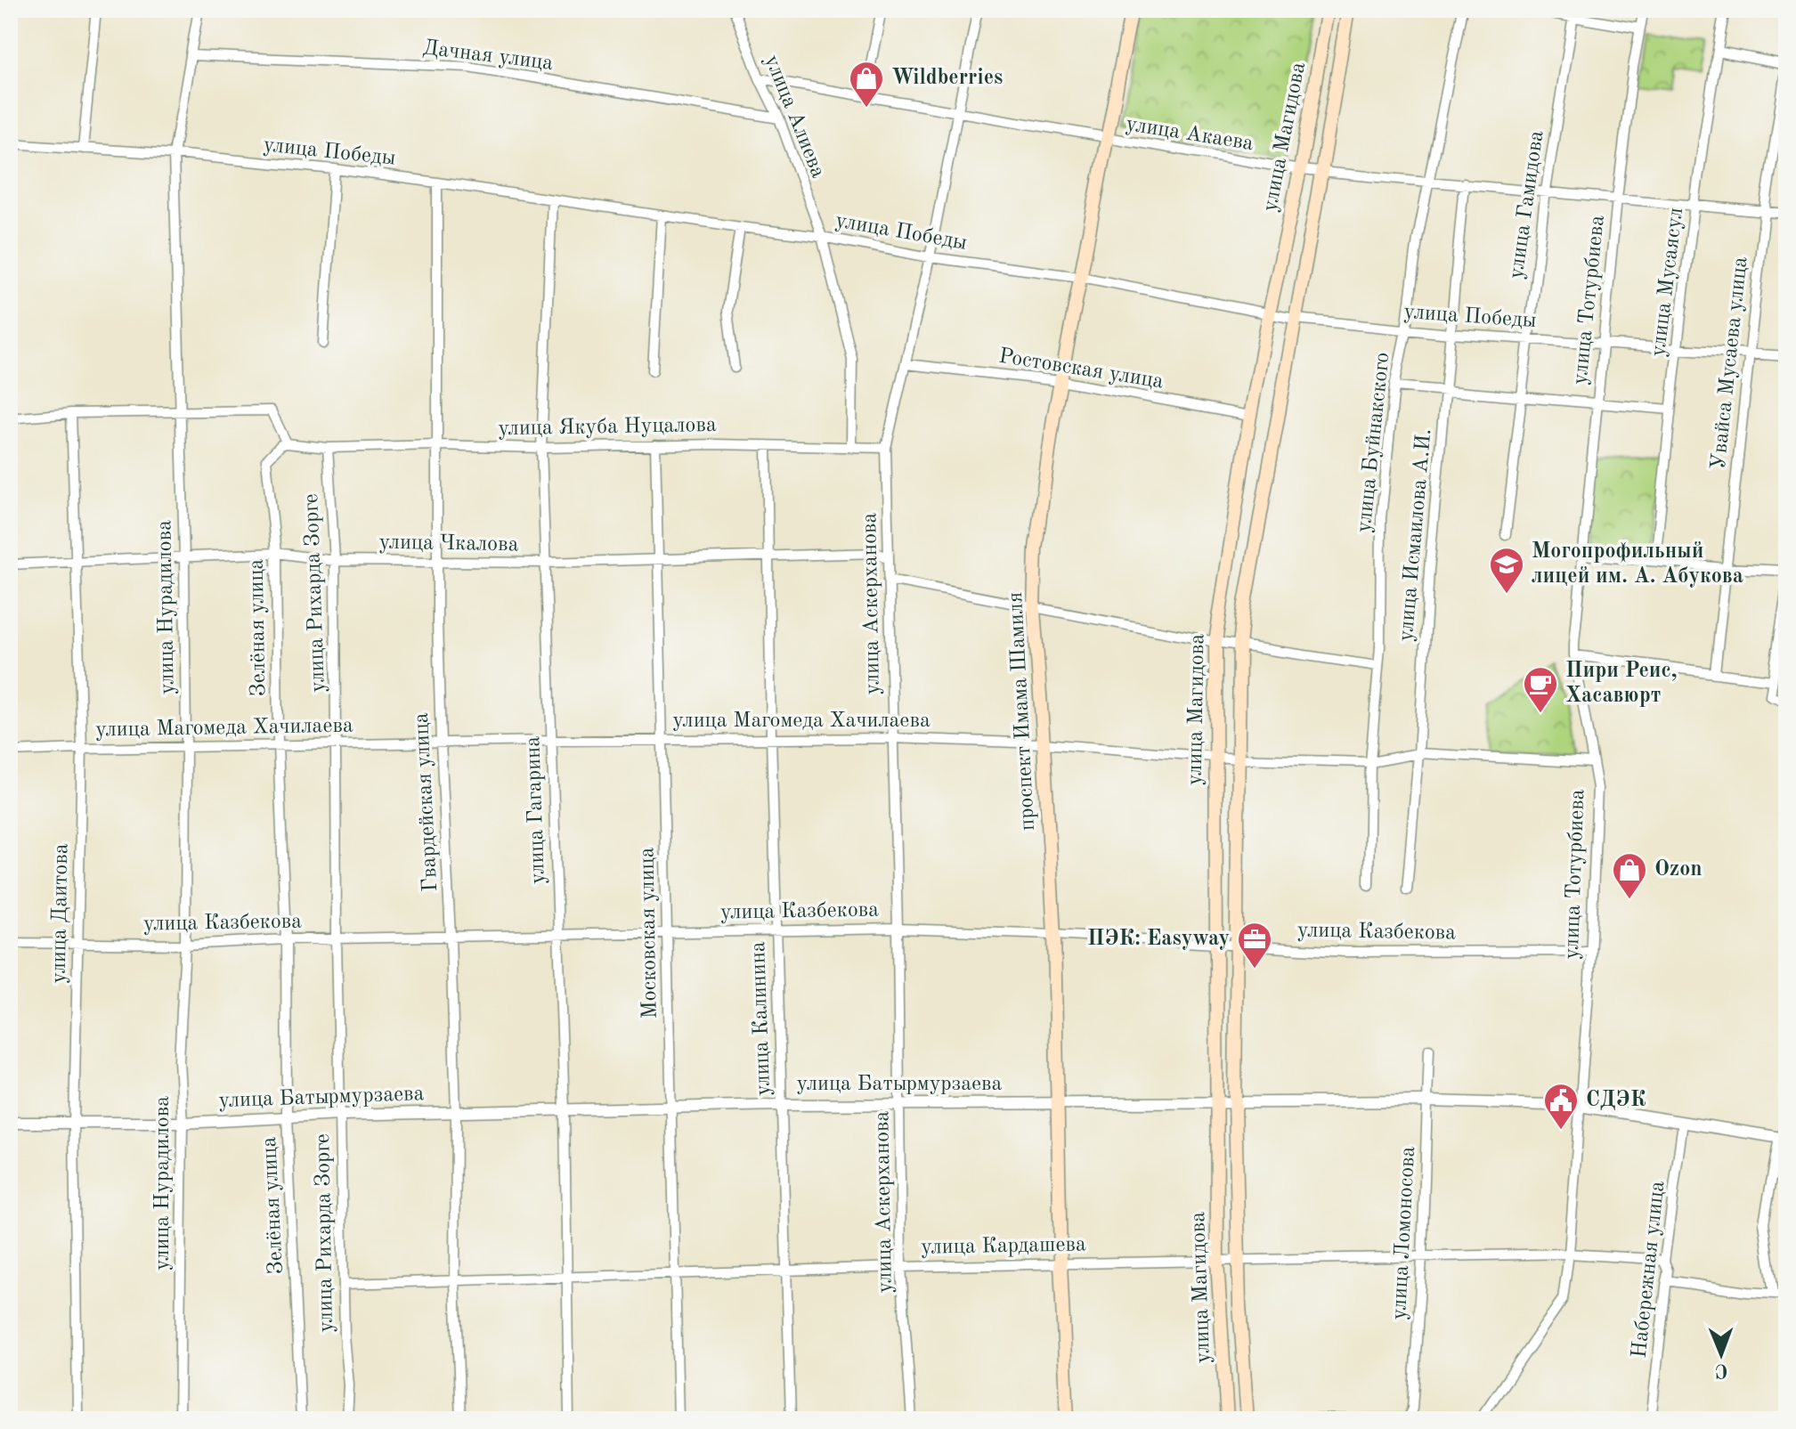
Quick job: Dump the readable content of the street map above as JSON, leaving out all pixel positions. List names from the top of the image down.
{
  "streets": {
    "main road": ["улица Магидова", "проспект Имама Шамиля"],
    "street": [
      "Дачная улица",
      "улица Алиева",
      "улица Акаева",
      "улица Победы",
      "улица Гамидова",
      "улица Мусаясул",
      "улица Тотурбиева",
      "Увайса Мусаева улица",
      "Ростовская улица",
      "улица Якуба Нуцалова",
      "улица Буйнакского",
      "улица Исмаилова А.И.",
      "улица Чкалова",
      "улица Рихарда Зорге",
      "улица Аскерханова",
      "улица Нурадилова",
      "Зелёная улица",
      "улица Магомеда Хачилаева",
      "Гвардейская улица",
      "улица Гагарина",
      "улица Казбекова",
      "улица Даитова",
      "Московская улица",
      "улица Калинина",
      "улица Батырмурзаева",
      "улица Ломоносова",
      "улица Кардашева",
      "Набережная улица"
    ]
  },
  "crossings": [
    ["Дачная улица", "улица Алиева"],
    ["Дачная улица", "улица Нурадилова"],
    ["улица Алиева", "улица Акаева"],
    ["улица Алиева", "улица Победы"],
    ["улица Алиева", "улица Якуба Нуцалова"],
    ["улица Акаева", "улица Магидова"],
    ["улица Акаева", "улица Гамидова"],
    ["улица Акаева", "улица Мусаясул"],
    ["улица Акаева", "улица Тотурбиева"],
    ["улица Акаева", "Увайса Мусаева улица"],
    ["улица Акаева", "улица Буйнакского"],
    ["улица Акаева", "улица Исмаилова А.И."],
    ["улица Акаева", "улица Аскерханова"],
    ["улица Акаева", "проспект Имама Шамиля"],
    ["улица Магидова", "улица Победы"],
    ["улица Магидова", "Ростовская улица"],
    ["улица Магидова", "улица Магомеда Хачилаева"],
    ["улица Магидова", "улица Казбекова"],
    ["улица Магидова", "улица Батырмурзаева"],
    ["улица Магидова", "улица Ломоносова"],
    ["улица Магидова", "улица Кардашева"],
    ["улица Победы", "улица Гамидова"],
    ["улица Победы", "улица Мусаясул"],
    ["улица Победы", "улица Тотурбиева"],
    ["улица Победы", "Увайса Мусаева улица"],
    ["улица Победы", "улица Буйнакского"],
    ["улица Победы", "улица Исмаилова А.И."],
    ["улица Победы", "улица Аскерханова"],
    ["улица Победы", "улица Нурадилова"],
    ["улица Победы", "проспект Имама Шамиля"],
    ["улица Победы", "Гвардейская улица"],
    ["улица Победы", "улица Гагарина"],
    ["улица Тотурбиева", "улица Магомеда Хачилаева"],
    ["улица Тотурбиева", "улица Казбекова"],
    ["улица Тотурбиева", "улица Батырмурзаева"],
    ["улица Тотурбиева", "улица Кардашева"],
    ["Ростовская улица", "улица Аскерханова"],
    ["Ростовская улица", "проспект Имама Шамиля"],
    ["улица Якуба Нуцалова", "улица Рихарда Зорге"],
    ["улица Якуба Нуцалова", "улица Аскерханова"],
    ["улица Якуба Нуцалова", "Зелёная улица"],
    ["улица Якуба Нуцалова", "Гвардейская улица"],
    ["улица Якуба Нуцалова", "улица Гагарина"],
    ["улица Якуба Нуцалова", "Московская улица"],
    ["улица Якуба Нуцалова", "улица Калинина"],
    ["улица Буйнакского", "улица Магомеда Хачилаева"],
    ["улица Исмаилова А.И.", "улица Магомеда Хачилаева"],
    ["улица Чкалова", "улица Рихарда Зорге"],
    ["улица Чкалова", "улица Аскерханова"],
    ["улица Чкалова", "улица Нурадилова"],
    ["улица Чкалова", "Зелёная улица"],
    ["улица Чкалова", "Гвардейская улица"],
    ["улица Чкалова", "улица Гагарина"],
    ["улица Чкалова", "улица Даитова"],
    ["улица Чкалова", "Московская улица"],
    ["улица Чкалова", "улица Калинина"],
    ["улица Рихарда Зорге", "улица Магомеда Хачилаева"],
    ["улица Рихарда Зорге", "улица Казбекова"],
    ["улица Рихарда Зорге", "улица Батырмурзаева"],
    ["улица Рихарда Зорге", "улица Кардашева"],
    ["улица Аскерханова", "улица Магомеда Хачилаева"],
    ["улица Аскерханова", "улица Казбекова"],
    ["улица Аскерханова", "улица Батырмурзаева"],
    ["улица Аскерханова", "улица Кардашева"],
    ["улица Нурадилова", "улица Магомеда Хачилаева"],
    ["улица Нурадилова", "улица Казбекова"],
    ["улица Нурадилова", "улица Батырмурзаева"],
    ["Зелёная улица", "улица Магомеда Хачилаева"],
    ["Зелёная улица", "улица Казбекова"],
    ["Зелёная улица", "улица Батырмурзаева"],
    ["проспект Имама Шамиля", "улица Магомеда Хачилаева"],
    ["проспект Имама Шамиля", "улица Казбекова"],
    ["проспект Имама Шамиля", "улица Батырмурзаева"],
    ["проспект Имама Шамиля", "улица Кардашева"],
    ["улица Магомеда Хачилаева", "Гвардейская улица"],
    ["улица Магомеда Хачилаева", "улица Гагарина"],
    ["улица Магомеда Хачилаева", "улица Даитова"],
    ["улица Магомеда Хачилаева", "Московская улица"],
    ["улица Магомеда Хачилаева", "улица Калинина"],
    ["Гвардейская улица", "улица Казбекова"],
    ["Гвардейская улица", "улица Батырмурзаева"],
    ["Гвардейская улица", "улица Кардашева"],
    ["улица Гагарина", "улица Казбекова"],
    ["улица Гагарина", "улица Батырмурзаева"],
    ["улица Гагарина", "улица Кардашева"],
    ["улица Казбекова", "улица Даитова"],
    ["улица Казбекова", "Московская улица"],
    ["улица Казбекова", "улица Калинина"],
    ["улица Даитова", "улица Батырмурзаева"],
    ["Московская улица", "улица Батырмурзаева"],
    ["Московская улица", "улица Кардашева"],
    ["улица Калинина", "улица Батырмурзаева"],
    ["улица Калинина", "улица Кардашева"],
    ["улица Батырмурзаева", "улица Ломоносова"],
    ["улица Батырмурзаева", "Набережная улица"],
    ["улица Ломоносова", "улица Кардашева"],
    ["улица Кардашева", "Набережная улица"]
  ],
  "places": {
    "shop": ["Wildberries", "Ozon"],
    "school or university": ["Могопрофильный лицей им. А. Абукова"],
    "cafe": ["Пири Реис, Хасавюрт"],
    "office": ["ПЭК: Easyway"],
    "public building": ["СДЭК"]
  },
  "north": "bottom"
}
